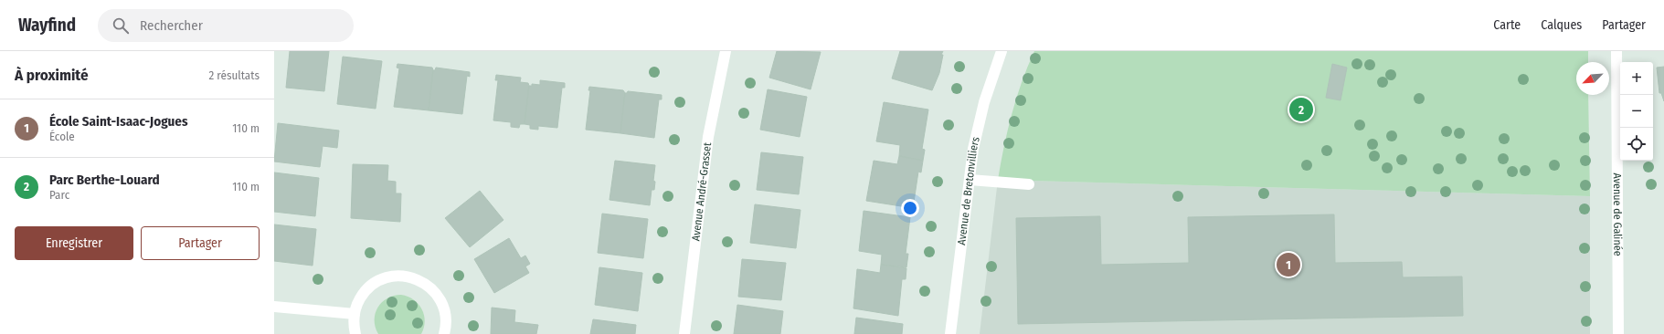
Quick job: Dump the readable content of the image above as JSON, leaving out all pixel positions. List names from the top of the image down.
{
  "streets": {
    "street": ["Avenue de Bretonvilliers", "Avenue André-Grasset", "Avenue de Galinée"]
  },
  "north": "bottom left",
  "page": {
    "header": "Wayfind",
    "search": "Rechercher",
    "nav": ["Carte", "Calques", "Partager"],
    "heading": ["À proximité", "2 résultats"],
    "map_buttons": ["+", "−"],
    "pins": ["2", "1"],
    "list": [
      {
        "mark": "1",
        "name": "École Saint-Isaac-Jogues",
        "note": "École",
        "value": "110 m"
      },
      {
        "mark": "2",
        "name": "Parc Berthe-Louard",
        "note": "Parc",
        "value": "110 m"
      }
    ],
    "buttons": ["Enregistrer", "Partager"]
  }
}
